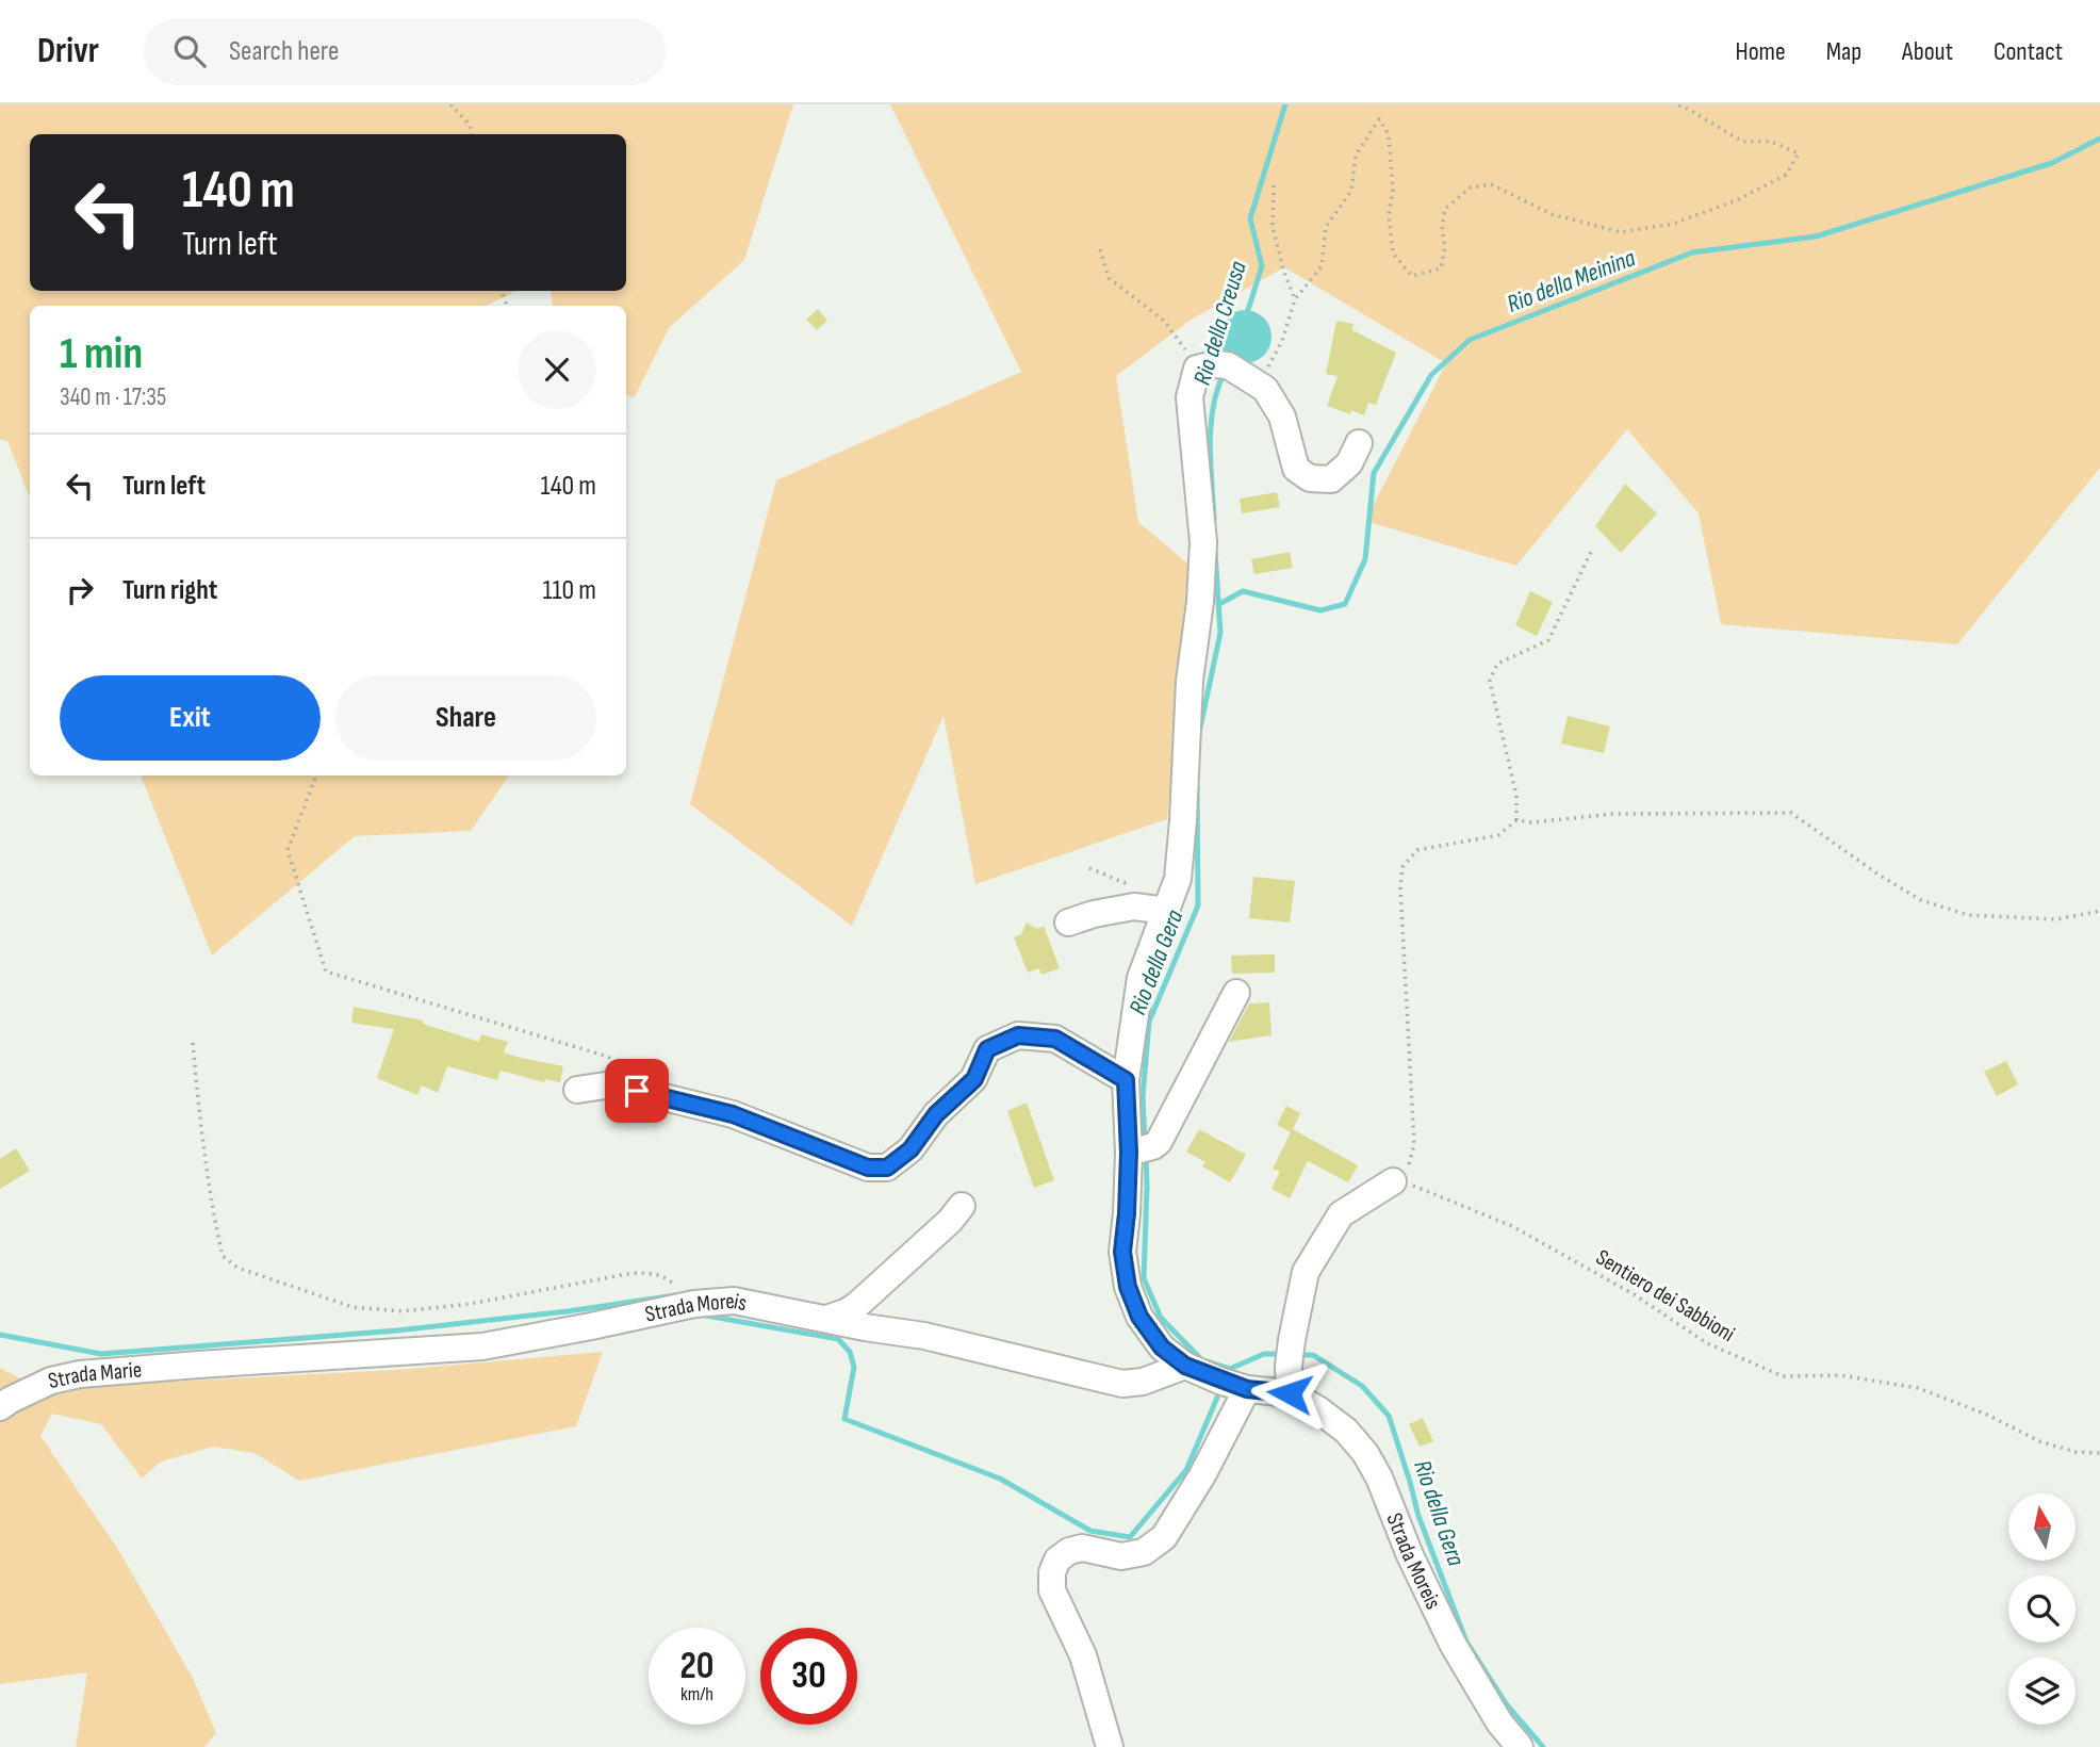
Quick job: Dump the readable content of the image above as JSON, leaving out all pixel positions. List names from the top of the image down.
{
  "streets": {
    "street": ["Strada Moreis", "Strada Marie"],
    "path": ["Sentiero dei Sabbioni"]
  },
  "crossings": [
    ["Strada Moreis", "Strada Marie"]
  ],
  "water": ["Rio della Meinina", "Rio della Creusa", "Rio della Gera"],
  "north": "top",
  "page": {
    "header": "Drivr",
    "search": "Search here",
    "nav": [
      "Home",
      "Map",
      "About",
      "Contact"
    ],
    "turn": ["140 m", "Turn left"],
    "heading": ["1 min", "340 m · 17:35"],
    "list": [
      {
        "name": "Turn left",
        "value": "140 m"
      },
      {
        "name": "Turn right",
        "value": "110 m"
      }
    ],
    "buttons": ["Exit", "Share"],
    "speed": "20 km/h",
    "limit": "30"
  }
}
